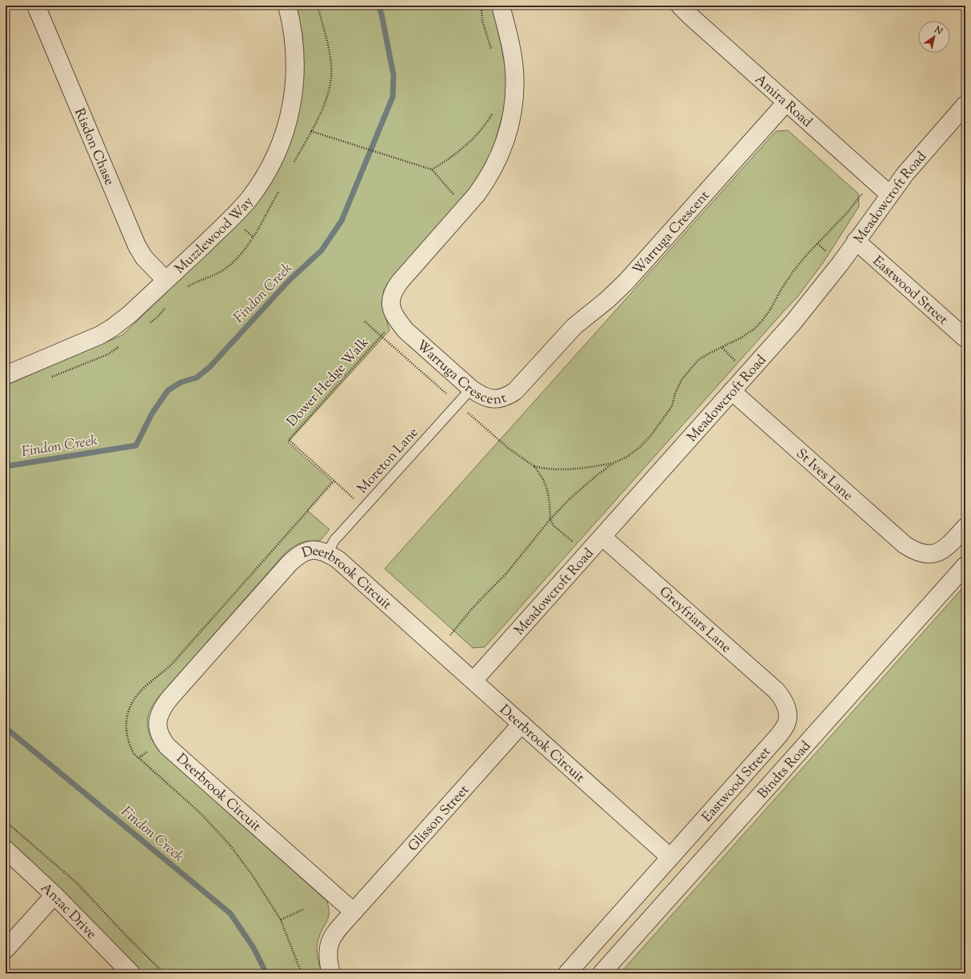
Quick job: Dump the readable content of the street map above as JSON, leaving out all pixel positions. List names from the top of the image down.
{
  "streets": {
    "street": [
      "Amira Road",
      "Risdon Chase",
      "Meadowcroft Road",
      "Warruga Crescent",
      "Muzzlewood Way",
      "Eastwood Street",
      "St Ives Lane",
      "Deerbrook Circuit",
      "Greyfriars Lane",
      "Bindts Road",
      "Glisson Street",
      "Anzac Drive"
    ],
    "lane": ["Moreton Lane"],
    "path": ["Dower Hedge Walk"]
  },
  "crossings": [
    ["Amira Road", "Meadowcroft Road"],
    ["Amira Road", "Warruga Crescent"],
    ["Risdon Chase", "Muzzlewood Way"],
    ["Meadowcroft Road", "Eastwood Street"],
    ["Meadowcroft Road", "St Ives Lane"],
    ["Meadowcroft Road", "Deerbrook Circuit"],
    ["Meadowcroft Road", "Greyfriars Lane"],
    ["Warruga Crescent", "Dower Hedge Walk"],
    ["Warruga Crescent", "Moreton Lane"],
    ["Eastwood Street", "Deerbrook Circuit"],
    ["Eastwood Street", "Greyfriars Lane"],
    ["Dower Hedge Walk", "Moreton Lane"],
    ["Moreton Lane", "Deerbrook Circuit"],
    ["Deerbrook Circuit", "Glisson Street"]
  ],
  "water": ["Findon Creek"],
  "north": "top right"
}
